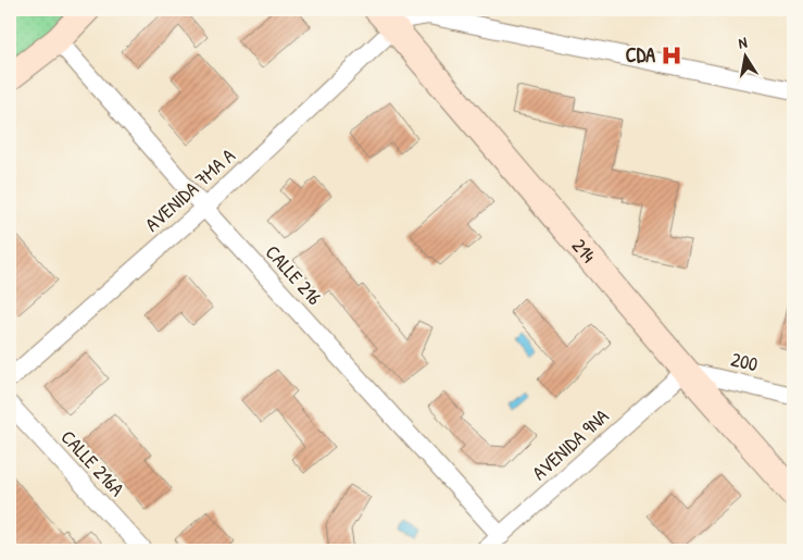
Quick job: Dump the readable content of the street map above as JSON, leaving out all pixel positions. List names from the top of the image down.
{
  "streets": {
    "street": [
      "AVENIDA 7MA A",
      "214",
      "CALLE 216",
      "200",
      "AVENIDA 9NA",
      "CALLE 216A"
    ]
  },
  "crossings": [
    ["AVENIDA 7MA A", "214"],
    ["AVENIDA 7MA A", "CALLE 216"],
    ["214", "200"],
    ["214", "AVENIDA 9NA"],
    ["CALLE 216", "AVENIDA 9NA"],
    ["200", "AVENIDA 9NA"]
  ],
  "places": {
    "hospital": ["CDA"]
  },
  "north": "top"
}
